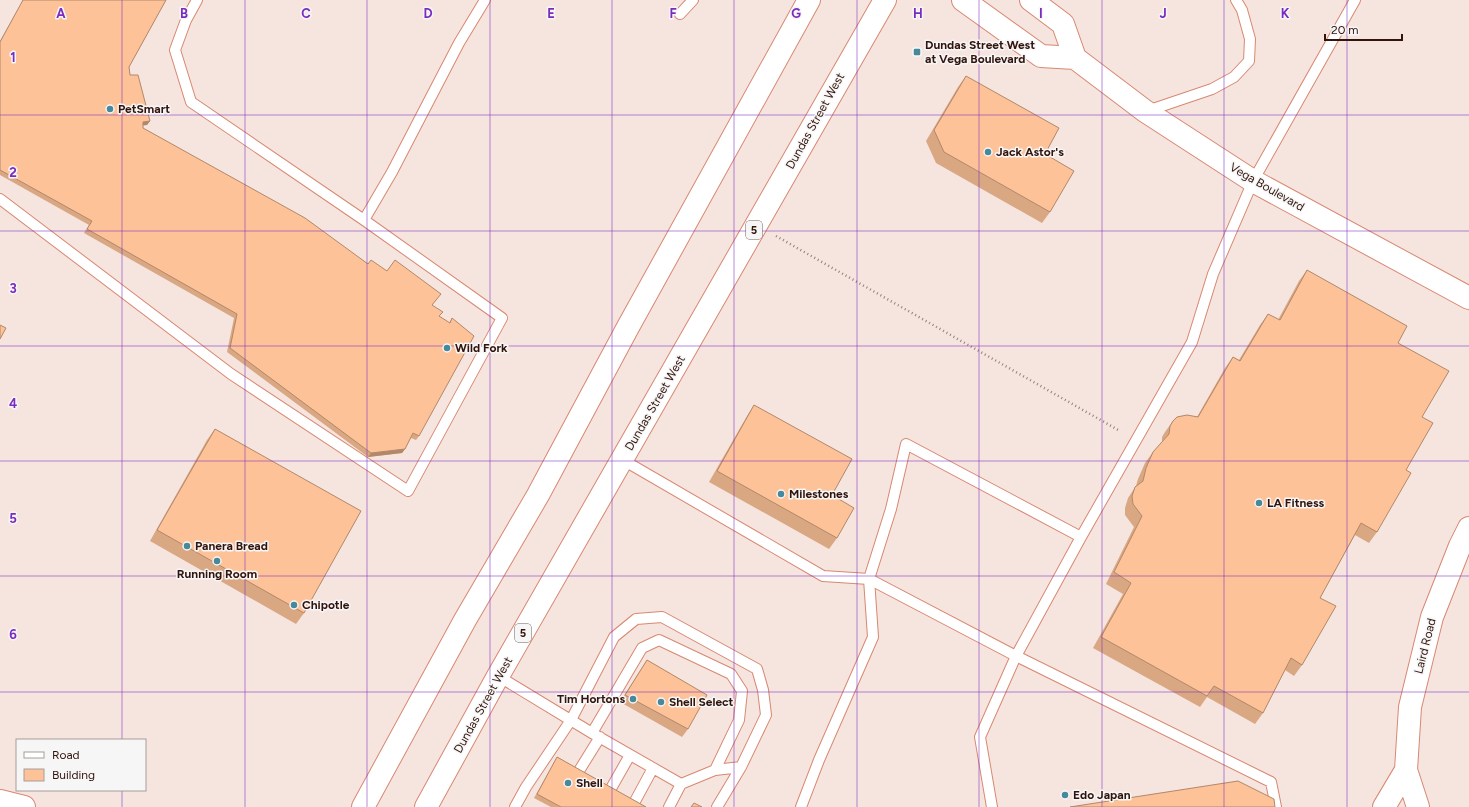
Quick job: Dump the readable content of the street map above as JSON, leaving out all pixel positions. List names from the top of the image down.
{
  "streets": {
    "main road": [
      "Dundas Street West",
      "Vega Boulevard",
      "5",
      "Laird Road"
    ]
  },
  "places": {
    "transit": ["Dundas Street West at Vega Boulevard"],
    "other": [
      "PetSmart",
      "Jack Astor's",
      "Wild Fork",
      "Milestones",
      "LA Fitness",
      "Panera Bread",
      "Running Room",
      "Chipotle",
      "Tim Hortons",
      "Shell Select",
      "Shell",
      "Edo Japan"
    ]
  },
  "legend": ["Road", "Building"],
  "scale_bar": "20 m",
  "grid": {
    "columns": [
      "A",
      "B",
      "C",
      "D",
      "E",
      "F",
      "G",
      "H",
      "I",
      "J",
      "K"
    ],
    "rows": [
      "1",
      "2",
      "3",
      "4",
      "5",
      "6"
    ]
  }
}
